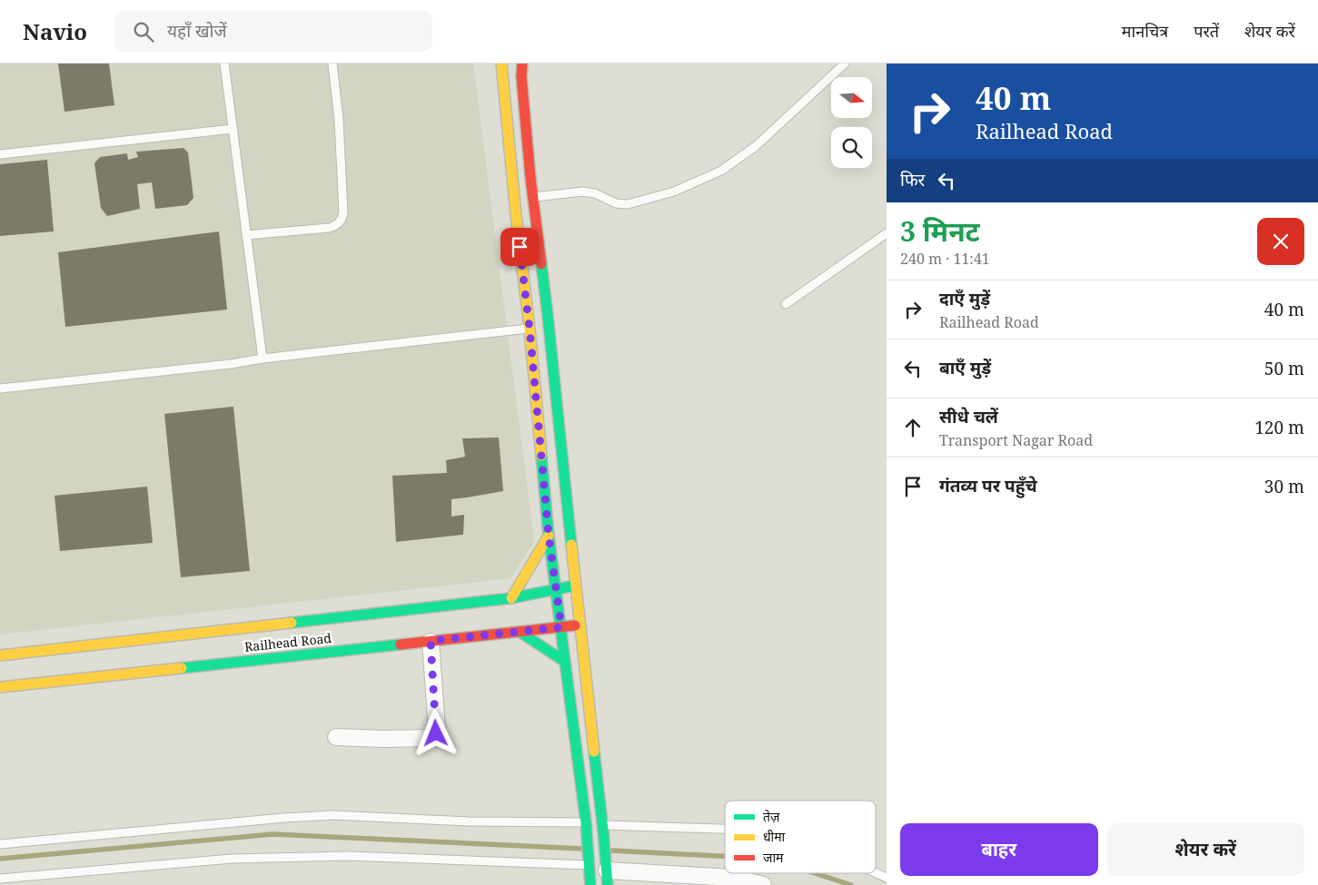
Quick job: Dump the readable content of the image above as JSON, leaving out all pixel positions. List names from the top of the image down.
{
  "streets": {
    "main road": ["Railhead Road"]
  },
  "legend": ["तेज़", "धीमा", "जाम"],
  "north": "right",
  "page": {
    "header": "Navio",
    "search": "यहाँ खोजें",
    "nav": ["मानचित्र", "परतें", "शेयर करें"],
    "turn": ["40 m", "Railhead Road"],
    "then": "फिर",
    "heading": ["3 मिनट", "240 m · 11:41"],
    "list": [
      {
        "name": "दाएँ मुड़ें",
        "note": "Railhead Road",
        "value": "40 m"
      },
      {
        "name": "बाएँ मुड़ें",
        "value": "50 m"
      },
      {
        "name": "सीधे चलें",
        "note": "Transport Nagar Road",
        "value": "120 m"
      },
      {
        "name": "गंतव्य पर पहुँचे",
        "value": "30 m"
      }
    ],
    "buttons": ["बाहर", "शेयर करें"]
  }
}
